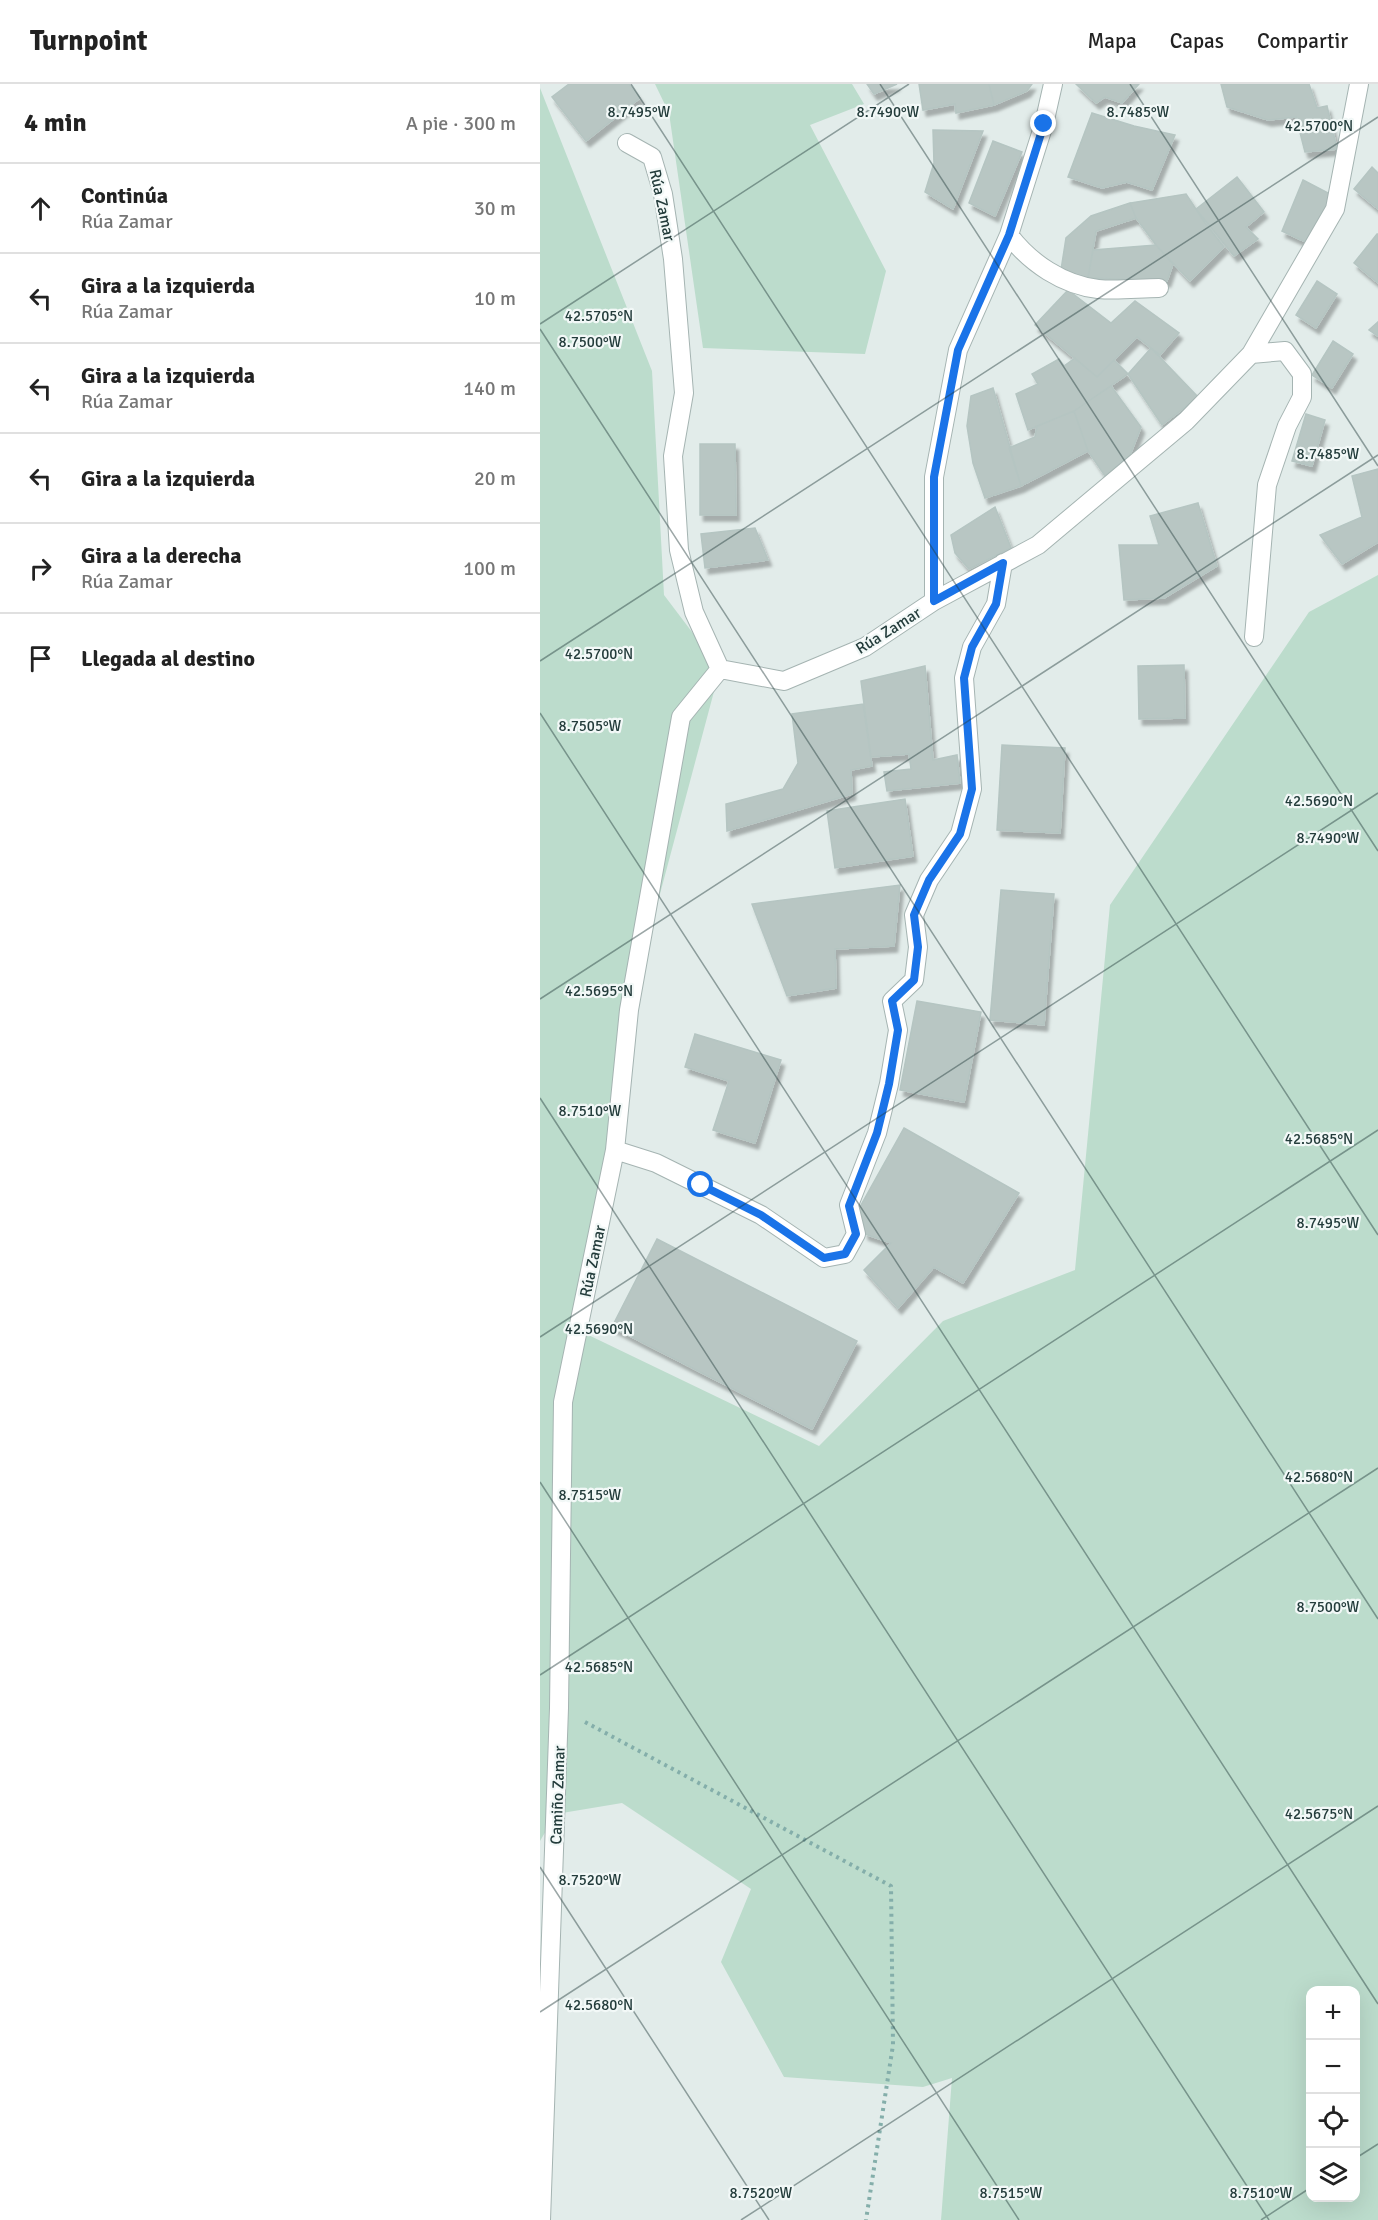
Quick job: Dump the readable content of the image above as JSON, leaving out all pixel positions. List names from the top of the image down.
{
  "streets": {
    "street": ["Rúa Zamar", "Camiño Zamar"]
  },
  "crossings": [
    ["Rúa Zamar", "Camiño Zamar"]
  ],
  "page": {
    "header": "Turnpoint",
    "nav": ["Mapa", "Capas", "Compartir"],
    "heading": ["4 min", "A pie · 300 m"],
    "list": [
      ["Continúa", "Rúa Zamar", "30 m"],
      ["Gira a la izquierda", "Rúa Zamar", "10 m"],
      ["Gira a la izquierda", "Rúa Zamar", "140 m"],
      ["Gira a la izquierda", "20 m"],
      ["Gira a la derecha", "Rúa Zamar", "100 m"],
      "Llegada al destino"
    ],
    "map_buttons": ["+", "−"]
  },
  "coordinates": [
    "8.7495°W",
    "8.7490°W",
    "8.7485°W",
    "42.5700°N",
    "42.5705°N",
    "8.7500°W",
    "8.7505°W",
    "42.5690°N",
    "42.5695°N",
    "8.7510°W",
    "42.5685°N",
    "42.5680°N",
    "8.7515°W",
    "42.5675°N",
    "8.7520°W"
  ]
}
